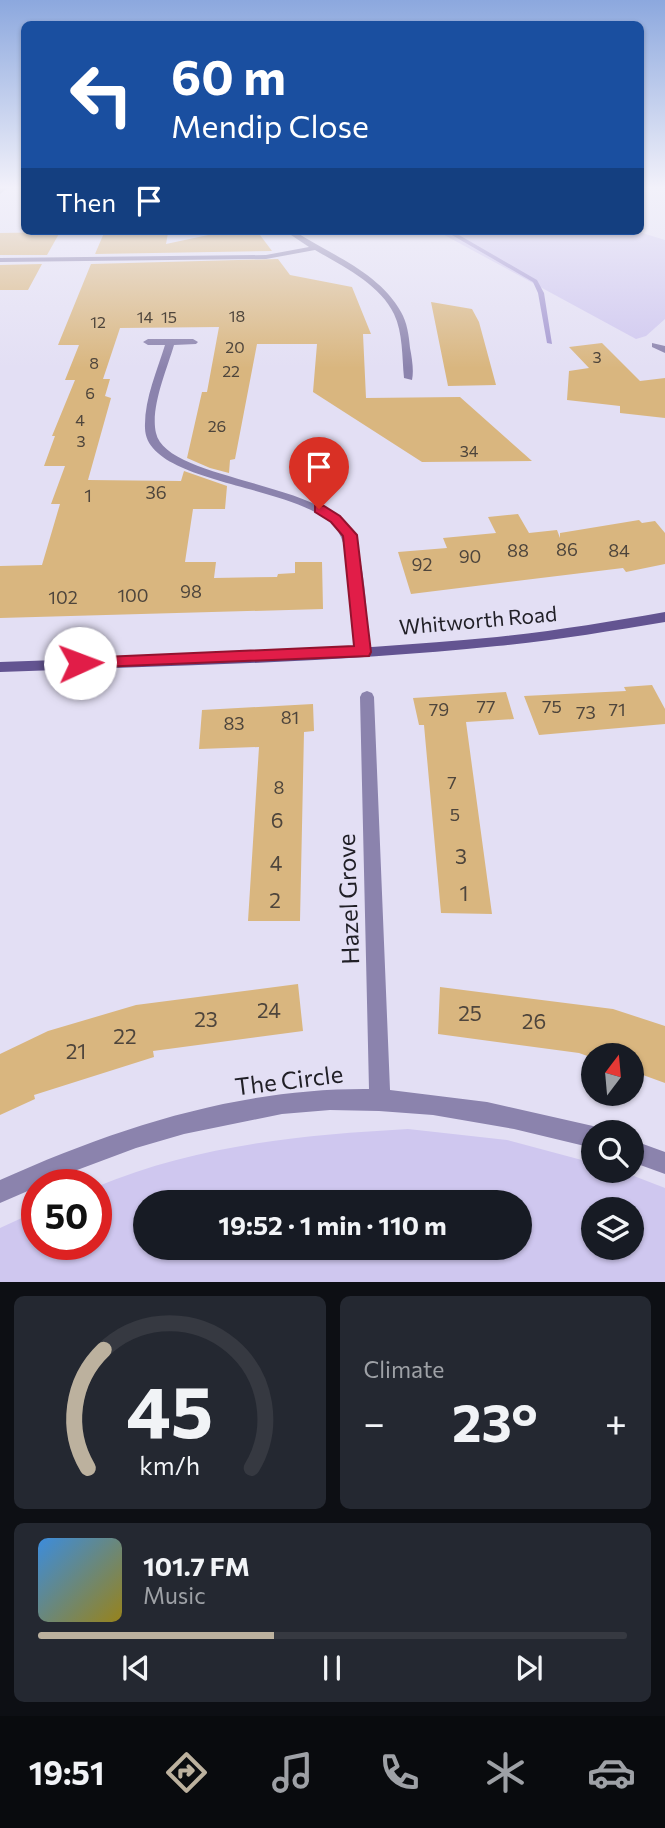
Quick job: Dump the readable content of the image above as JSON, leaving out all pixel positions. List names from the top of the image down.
{
  "streets": {
    "main road": ["Whitworth Road"],
    "street": ["Hazel Grove", "The Circle"]
  },
  "crossings": [
    ["Hazel Grove", "The Circle"]
  ],
  "house_numbers": [
    "18",
    "14",
    "15",
    "12",
    "20",
    "3",
    "8",
    "22",
    "6",
    "4",
    "26",
    "3",
    "34",
    "36",
    "1",
    "86",
    "88",
    "84",
    "90",
    "92",
    "98",
    "100",
    "102",
    "77",
    "75",
    "79",
    "71",
    "73",
    "81",
    "83",
    "7",
    "8",
    "5",
    "6",
    "3",
    "4",
    "1",
    "2",
    "24",
    "25",
    "23",
    "26",
    "22",
    "21"
  ],
  "north": "top",
  "page": {
    "turn": ["60 m", "Mendip Close"],
    "then": "Then",
    "limit": "50",
    "trip": "19:52 · 1 min · 110 m",
    "tile": "Climate",
    "heat": ["−", "23°", "+"],
    "song": ["101.7 FM", "Music"],
    "tabs": "19:51",
    "gauge": ["45", "km/h"]
  }
}
